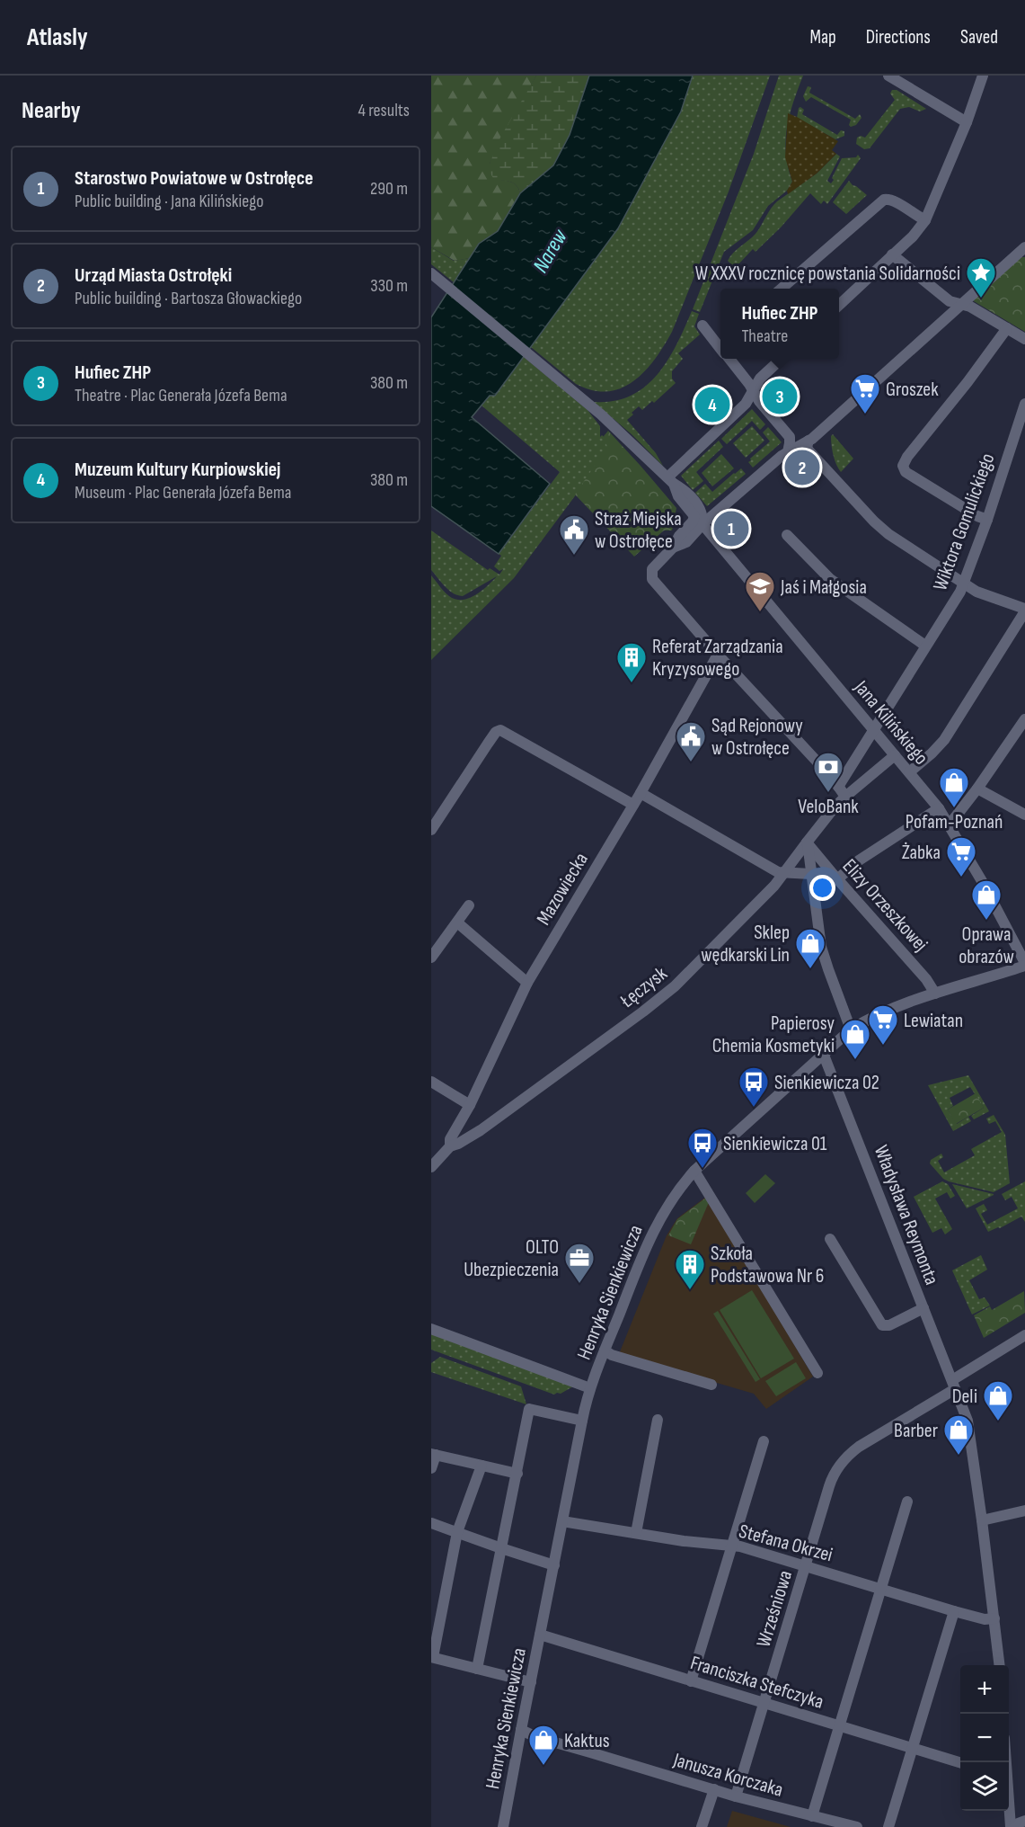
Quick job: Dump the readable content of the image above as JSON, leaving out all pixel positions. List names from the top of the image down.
{
  "streets": {
    "street": [
      "Wiktora Gomulickiego",
      "Jana Kilińskiego",
      "Mazowiecka",
      "Elizy Orzeszkowej",
      "Łęczysk",
      "Władysława Reymonta",
      "Henryka Sienkiewicza",
      "Stefana Okrzei",
      "Wrześniowa",
      "Franciszka Stefczyka",
      "Janusza Korczaka"
    ]
  },
  "crossings": [
    ["Wiktora Gomulickiego", "Jana Kilińskiego"],
    ["Jana Kilińskiego", "Łęczysk"],
    ["Jana Kilińskiego", "Henryka Sienkiewicza"],
    ["Mazowiecka", "Łęczysk"],
    ["Elizy Orzeszkowej", "Łęczysk"],
    ["Elizy Orzeszkowej", "Henryka Sienkiewicza"],
    ["Władysława Reymonta", "Henryka Sienkiewicza"],
    ["Władysława Reymonta", "Stefana Okrzei"],
    ["Władysława Reymonta", "Wrześniowa"],
    ["Henryka Sienkiewicza", "Stefana Okrzei"],
    ["Henryka Sienkiewicza", "Franciszka Stefczyka"],
    ["Henryka Sienkiewicza", "Janusza Korczaka"],
    ["Stefana Okrzei", "Wrześniowa"],
    ["Wrześniowa", "Franciszka Stefczyka"],
    ["Wrześniowa", "Janusza Korczaka"]
  ],
  "water": ["Narew"],
  "places": {
    "place": ["W XXXV rocznicę powstania Solidarności"],
    "supermarket": ["Groszek", "Żabka", "Lewiatan"],
    "public building": ["Straż Miejska w Ostrołęce", "Sąd Rejonowy w Ostrołęce"],
    "school or university": ["Jaś i Małgosia"],
    "building": ["Referat Zarządzania Kryzysowego", "Szkoła Podstawowa Nr 6"],
    "bank": ["VeloBank"],
    "shop": [
      "Pofam-Poznań",
      "Oprawa obrazów",
      "Sklep wędkarski Lin",
      "Papierosy Chemia Kosmetyki",
      "Deli",
      "Barber",
      "Kaktus"
    ],
    "bus stop": ["Sienkiewicza 02", "Sienkiewicza 01"],
    "office": ["OLTO Ubezpieczenia"]
  },
  "page": {
    "header": "Atlasly",
    "nav": ["Map", "Directions", "Saved"],
    "heading": ["Nearby", "4 results"],
    "list": [
      {
        "mark": "1",
        "name": "Starostwo Powiatowe w Ostrołęce",
        "note": "Public building · Jana Kilińskiego",
        "value": "290 m"
      },
      {
        "mark": "2",
        "name": "Urząd Miasta Ostrołęki",
        "note": "Public building · Bartosza Głowackiego",
        "value": "330 m"
      },
      {
        "mark": "3",
        "name": "Hufiec ZHP",
        "note": "Theatre · Plac Generała Józefa Bema",
        "value": "380 m"
      },
      {
        "mark": "4",
        "name": "Muzeum Kultury Kurpiowskiej",
        "note": "Museum · Plac Generała Józefa Bema",
        "value": "380 m"
      }
    ],
    "popup": ["Hufiec ZHP", "Theatre"],
    "pins": [
      "3",
      "4",
      "2",
      "1"
    ],
    "map_buttons": ["+", "−"]
  }
}
